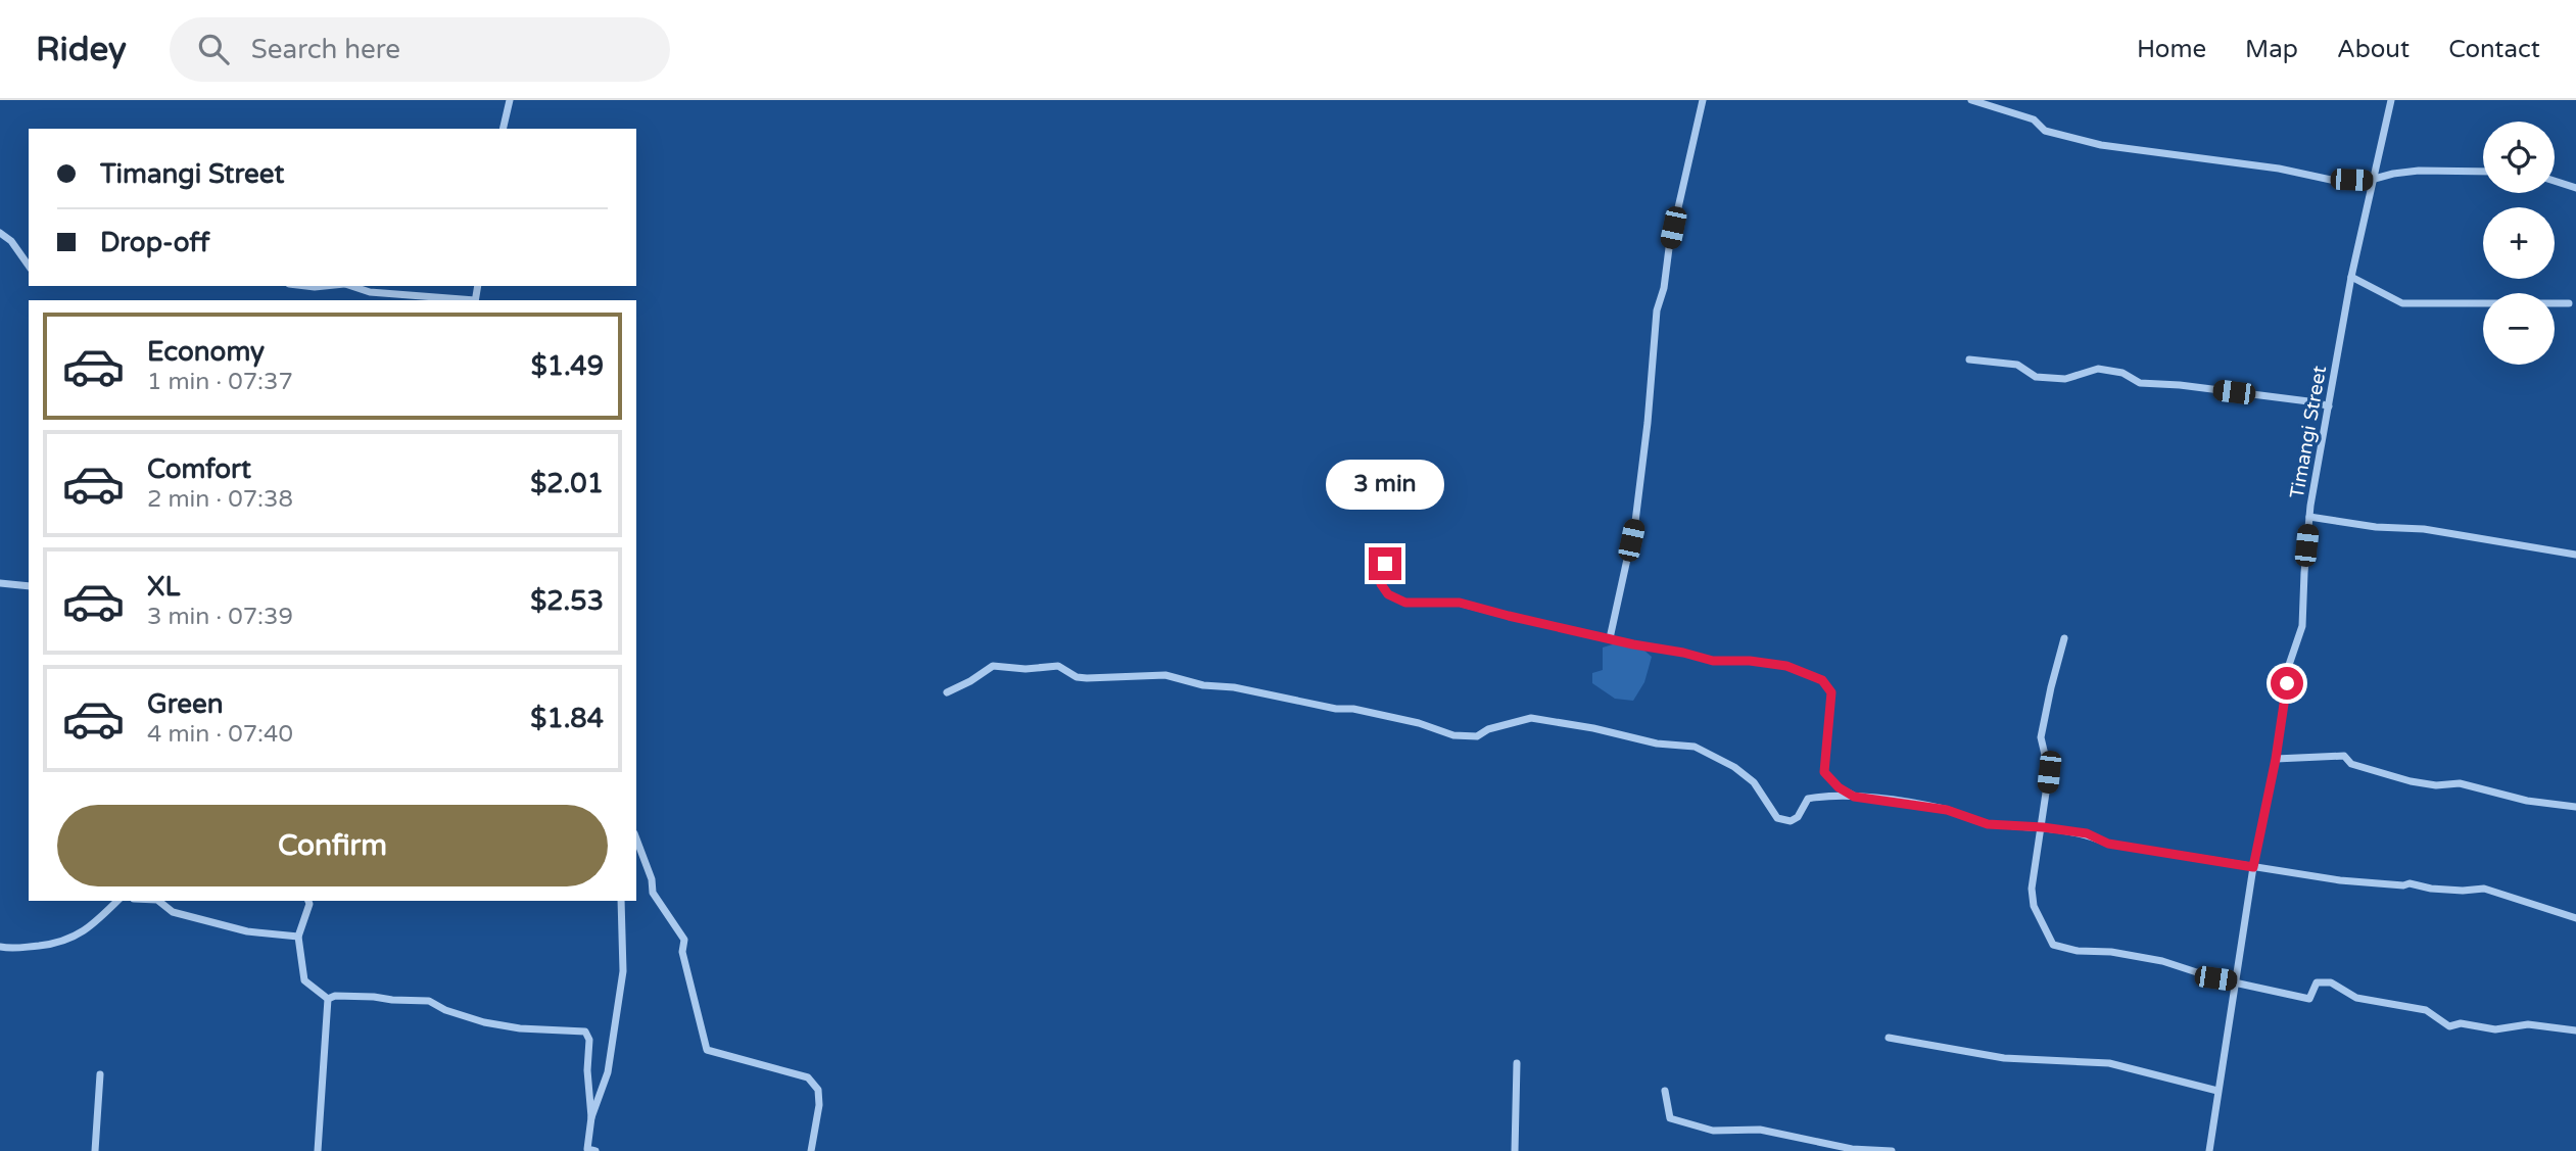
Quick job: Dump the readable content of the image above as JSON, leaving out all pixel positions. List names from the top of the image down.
{
  "streets": {
    "street": ["Timangi Street"]
  },
  "page": {
    "header": "Ridey",
    "search": "Search here",
    "nav": [
      "Home",
      "Map",
      "About",
      "Contact"
    ],
    "map_buttons": ["+", "−"],
    "banner": ["Timangi Street", "Drop-off"],
    "list": [
      {
        "name": "Economy",
        "note": "1 min · 07:37",
        "value": "$1.49"
      },
      {
        "name": "Comfort",
        "note": "2 min · 07:38",
        "value": "$2.01"
      },
      {
        "name": "XL",
        "note": "3 min · 07:39",
        "value": "$2.53"
      },
      {
        "name": "Green",
        "note": "4 min · 07:40",
        "value": "$1.84"
      }
    ],
    "bubble": "3 min",
    "buttons": "Confirm"
  }
}
